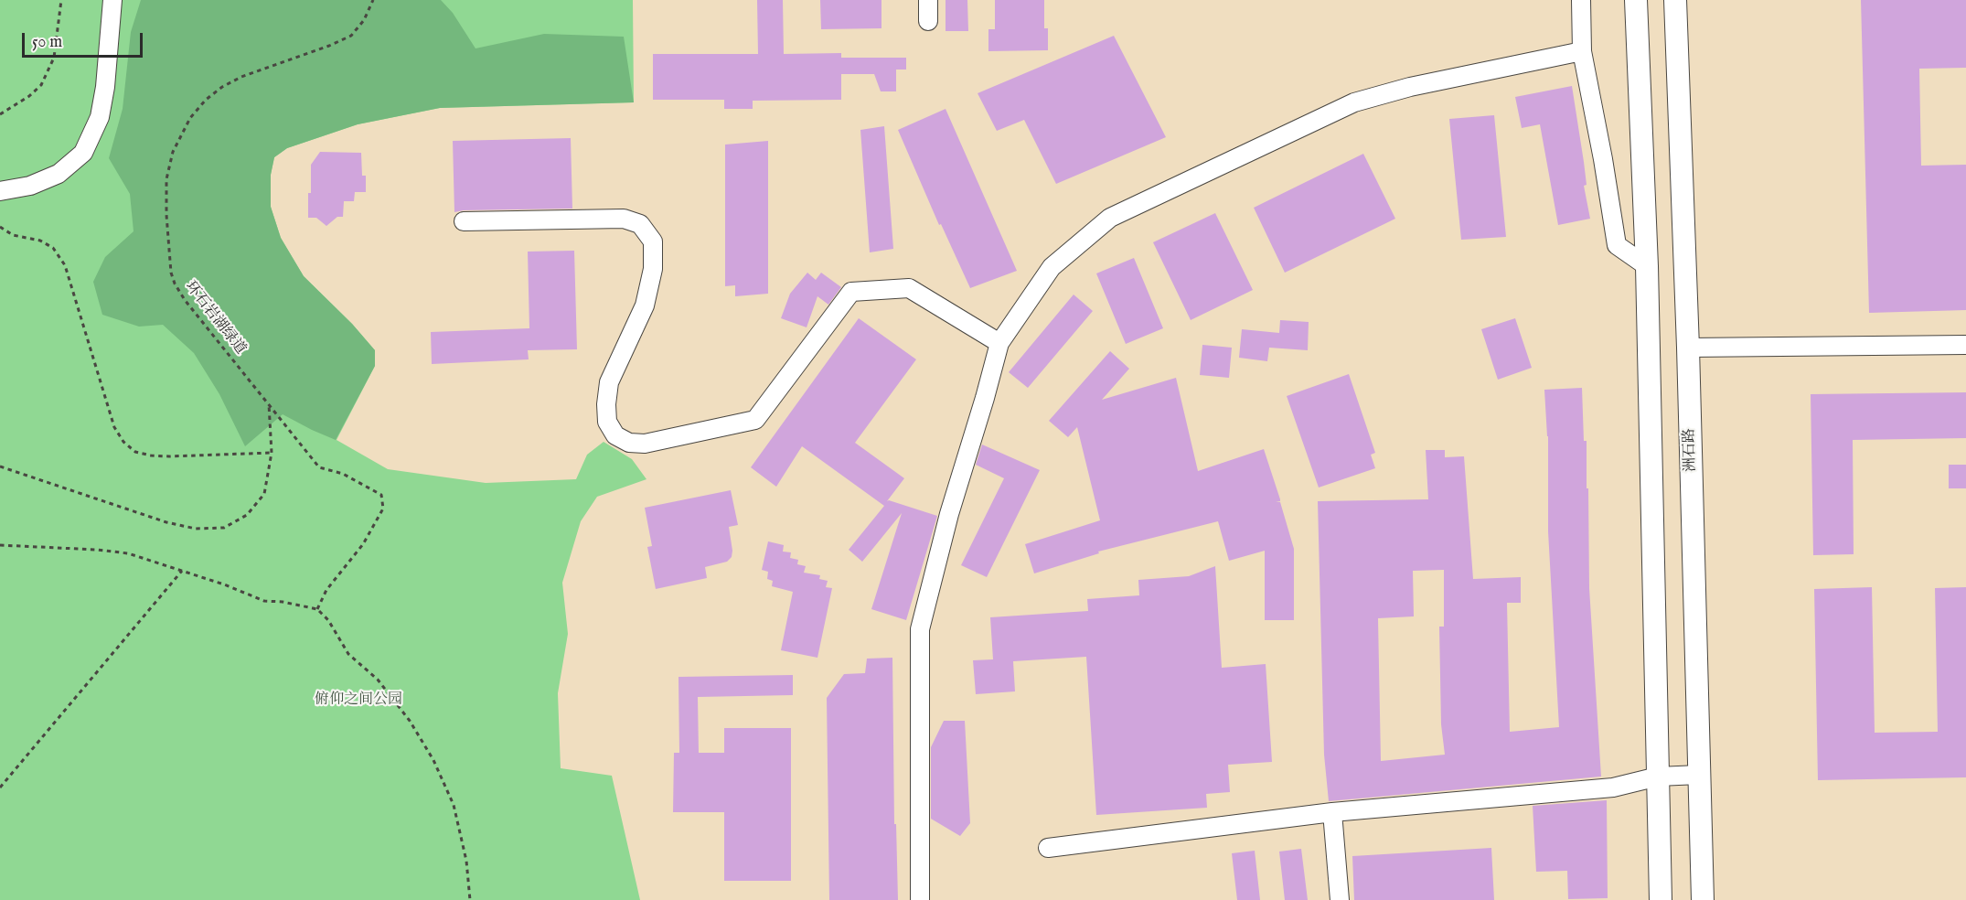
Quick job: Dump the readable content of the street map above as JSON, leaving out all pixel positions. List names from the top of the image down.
{
  "streets": {
    "main road": ["洲石路"],
    "path": ["环石岩湖绿道"]
  },
  "parks": ["俯仰之间公园"],
  "scale_bar": "50 m"
}
